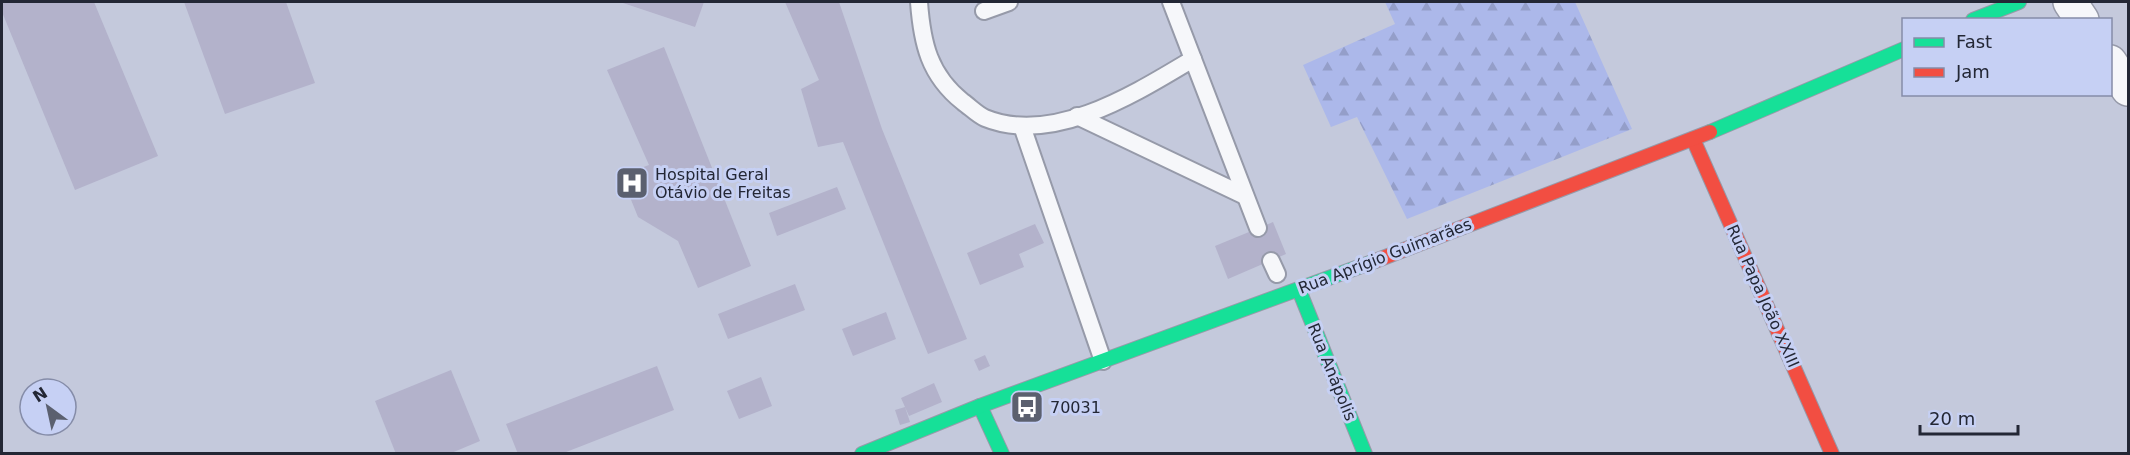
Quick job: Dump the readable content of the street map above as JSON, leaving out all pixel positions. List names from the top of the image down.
{
  "streets": {
    "street": ["Rua Aprígio Guimarães", "Rua Papa João XXIII", "Rua Anápolis"]
  },
  "crossings": [
    ["Rua Aprígio Guimarães", "Rua Papa João XXIII"],
    ["Rua Aprígio Guimarães", "Rua Anápolis"]
  ],
  "places": {
    "hospital": ["Hospital Geral Otávio de Freitas"],
    "bus stop": ["70031"]
  },
  "legend": ["Fast", "Jam"],
  "scale_bar": "20 m",
  "north": "top left"
}
